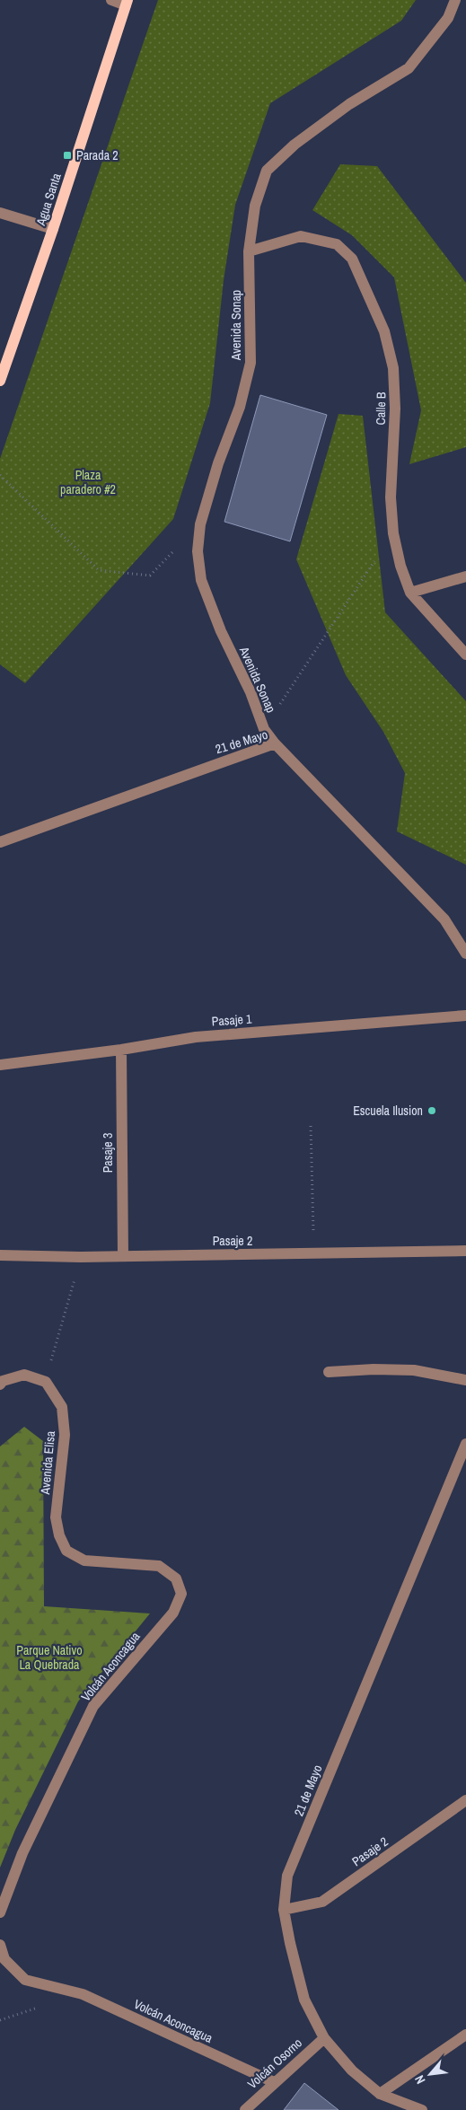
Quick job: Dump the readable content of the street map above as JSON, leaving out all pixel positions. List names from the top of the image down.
{
  "streets": {
    "main road": ["Agua Santa"],
    "street": [
      "Avenida Sonap",
      "Calle B",
      "21 de Mayo",
      "Pasaje 1",
      "Pasaje 3",
      "Pasaje 2",
      "Avenida Elisa",
      "Volcán Aconcagua",
      "Volcán Osorno"
    ]
  },
  "crossings": [
    ["Avenida Sonap", "Calle B"],
    ["Avenida Sonap", "21 de Mayo"],
    ["21 de Mayo", "Pasaje 2"],
    ["21 de Mayo", "Volcán Osorno"],
    ["Pasaje 1", "Pasaje 3"],
    ["Pasaje 3", "Pasaje 2"],
    ["Avenida Elisa", "Volcán Aconcagua"],
    ["Volcán Aconcagua", "Volcán Osorno"]
  ],
  "parks": ["Plaza paradero #2", "Parque Nativo La Quebrada"],
  "places": {
    "transit": ["Parada 2"],
    "other": ["Escuela Ilusion"]
  },
  "north": "bottom left"
}
